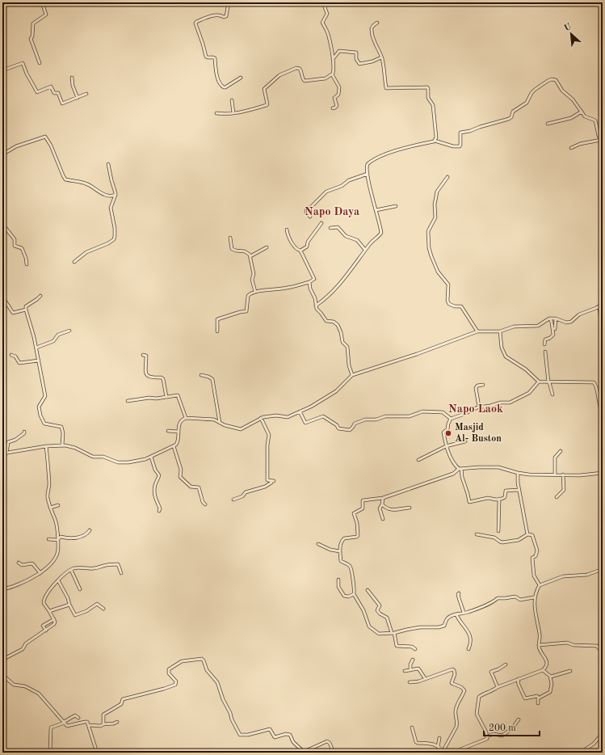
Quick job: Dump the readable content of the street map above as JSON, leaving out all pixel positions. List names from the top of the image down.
{
  "districts": ["Napo Daya", "Napo Laok"],
  "places": ["Masjid Al- Buston"],
  "scale_bar": "200 m",
  "north": "top left"
}
